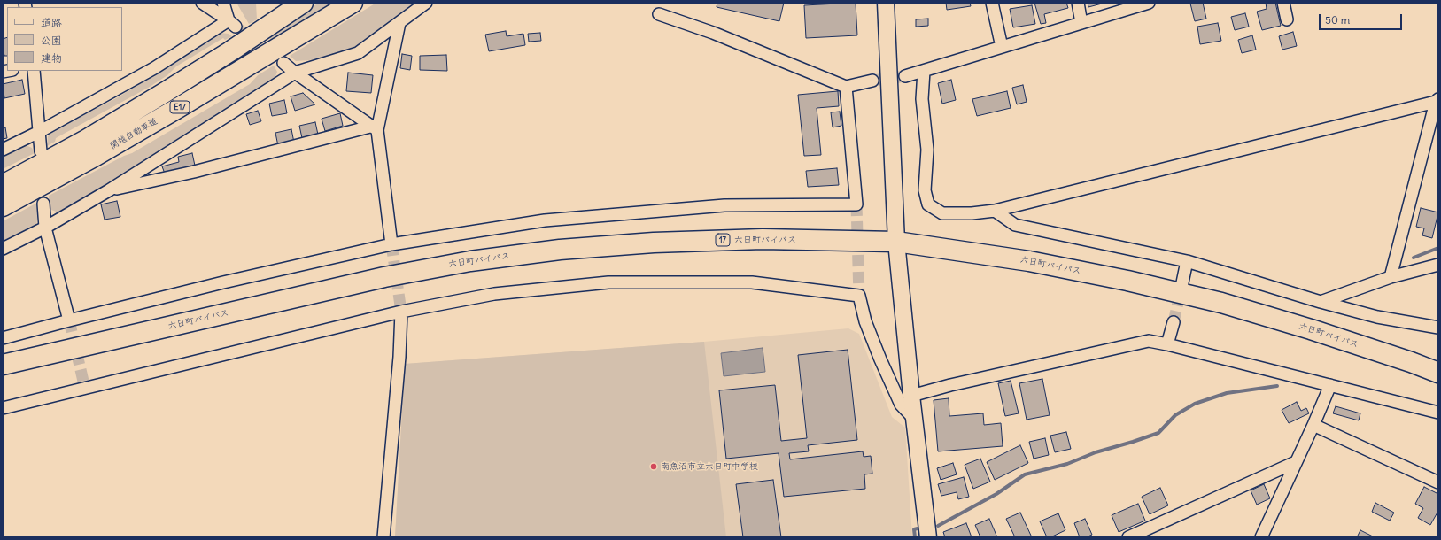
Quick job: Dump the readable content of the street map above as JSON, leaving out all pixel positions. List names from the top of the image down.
{
  "streets": {
    "highway": [
      "E17",
      "関越自動車道",
      "17",
      "六日町バイパス"
    ]
  },
  "places": ["南魚沼市立六日町中学校"],
  "legend": ["道路", "公園", "建物"],
  "scale_bar": "50 m"
}
